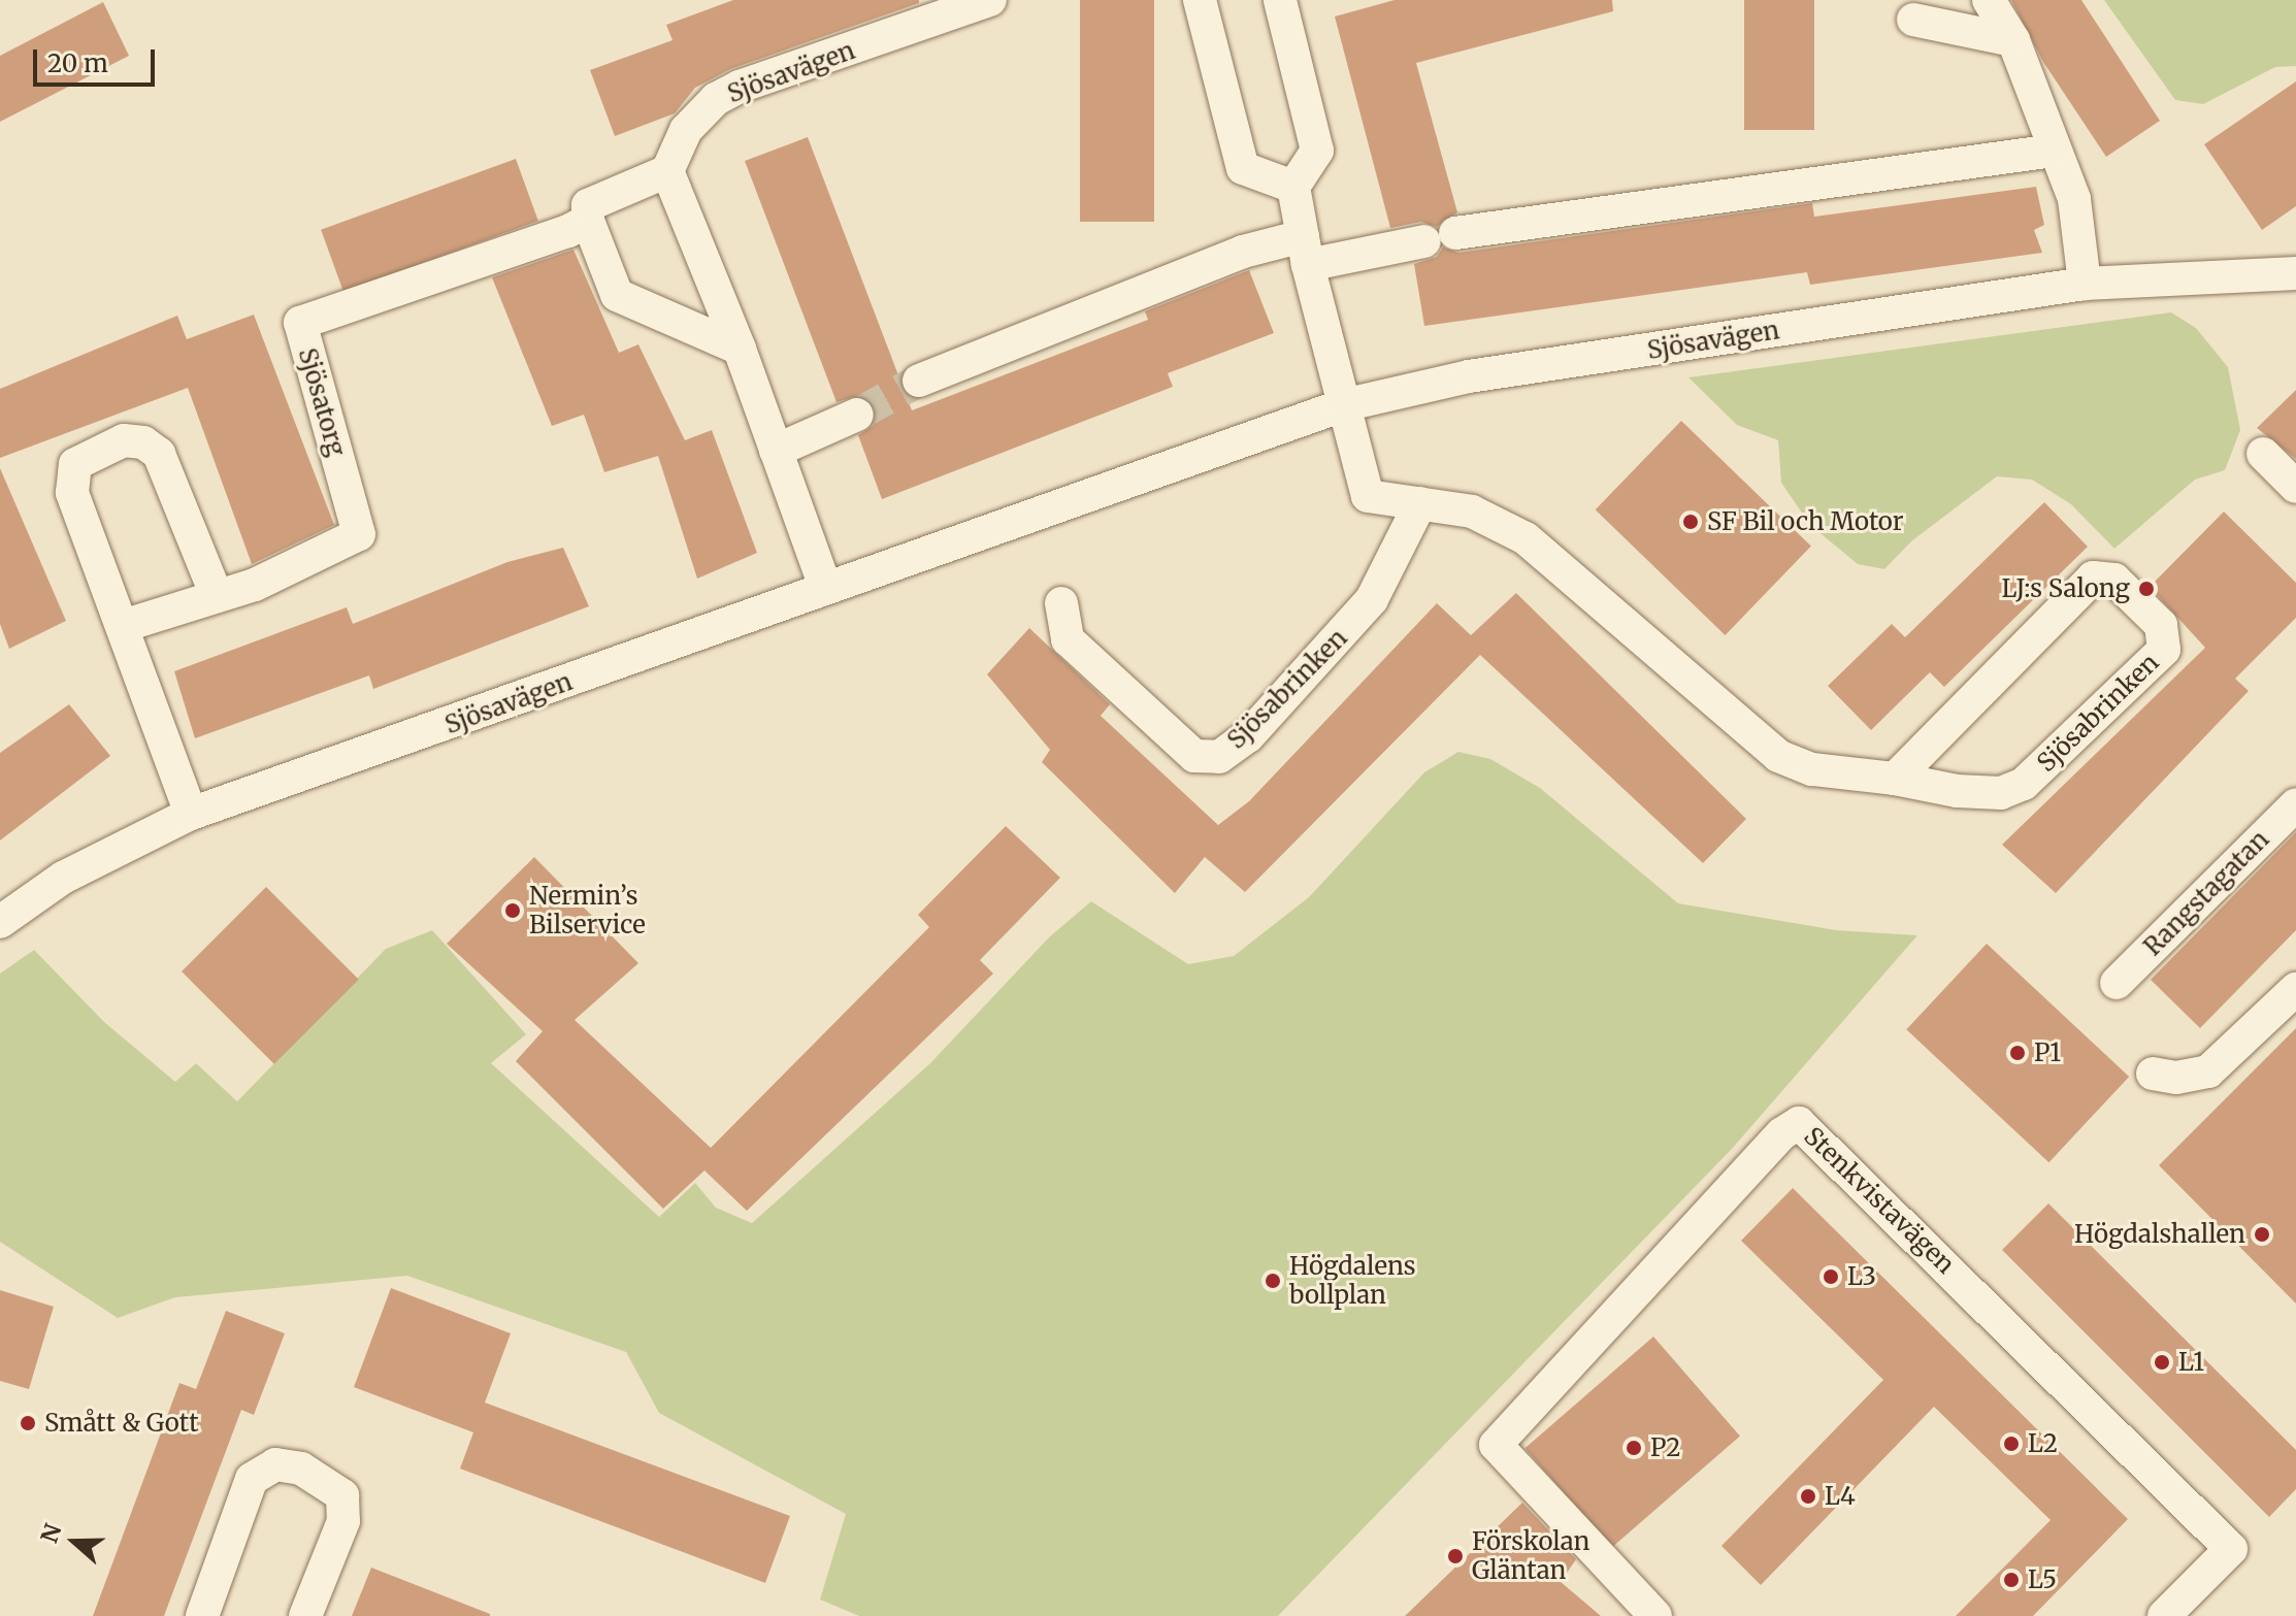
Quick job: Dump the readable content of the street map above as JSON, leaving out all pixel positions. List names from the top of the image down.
{
  "streets": {
    "street": [
      "Sjösavägen",
      "Sjösatorg",
      "Sjösabrinken",
      "Rangstagatan",
      "Stenkvistavägen"
    ]
  },
  "crossings": [
    ["Sjösavägen", "Sjösatorg"],
    ["Sjösavägen", "Sjösabrinken"]
  ],
  "places": [
    "SF Bil och Motor",
    "LJ:s Salong",
    "Nermin’s Bilservice",
    "P1",
    "Högdalshallen",
    "L3",
    "Högdalens bollplan",
    "L1",
    "Smått & Gott",
    "L2",
    "P2",
    "L4",
    "Förskolan Gläntan",
    "L5"
  ],
  "scale_bar": "20 m",
  "north": "left"
}
